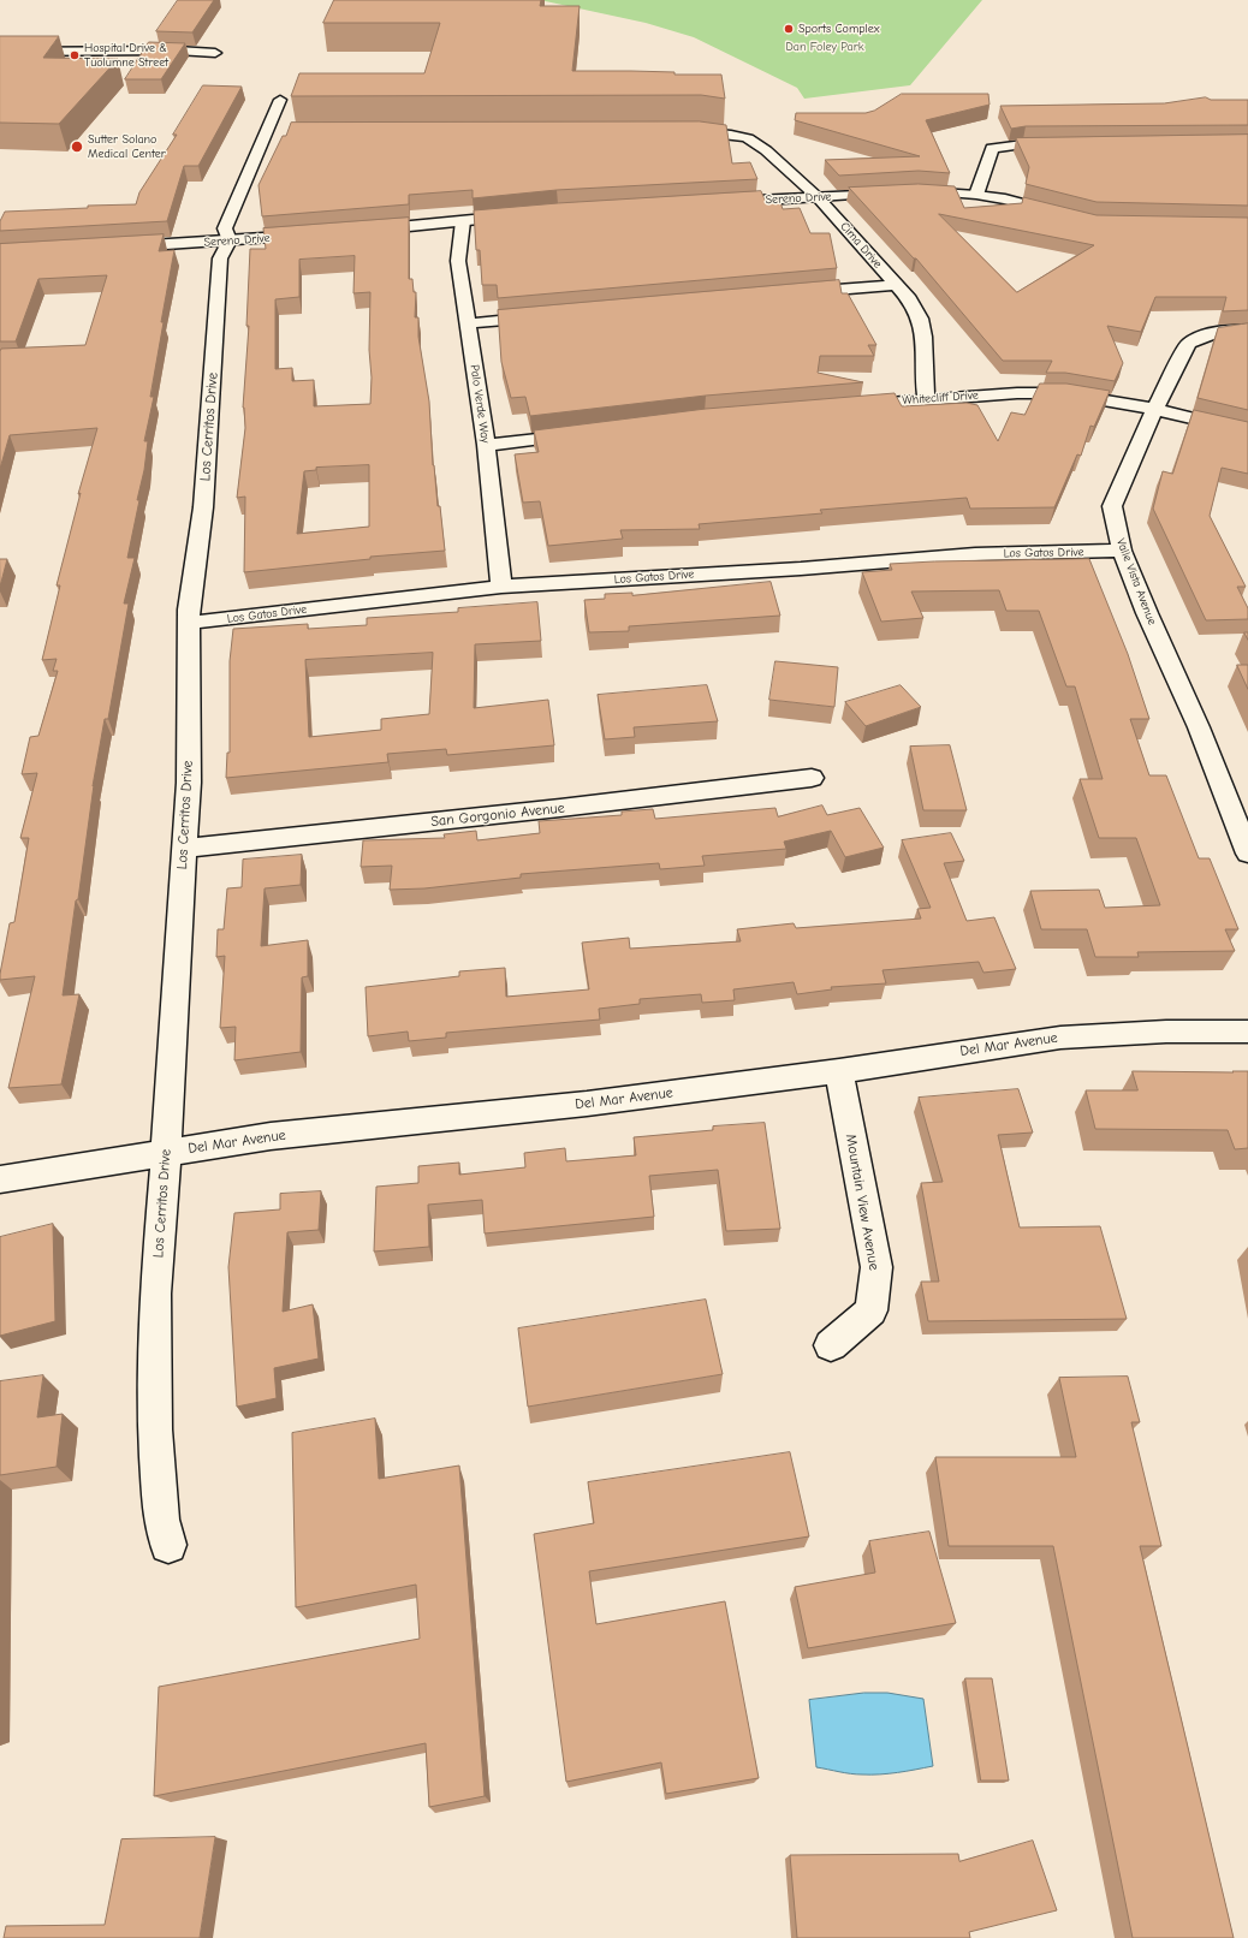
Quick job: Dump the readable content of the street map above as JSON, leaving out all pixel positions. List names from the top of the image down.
{
  "streets": {
    "street": [
      "Sereno Drive",
      "Cima Drive",
      "Whitecliff Drive",
      "Palo Verde Way",
      "Los Cerritos Drive",
      "Los Gatos Drive",
      "Valle Vista Avenue",
      "San Gorgonio Avenue",
      "Del Mar Avenue",
      "Mountain View Avenue"
    ]
  },
  "crossings": [
    ["Sereno Drive", "Cima Drive"],
    ["Sereno Drive", "Los Cerritos Drive"],
    ["Cima Drive", "Whitecliff Drive"],
    ["Whitecliff Drive", "Valle Vista Avenue"],
    ["Palo Verde Way", "Los Gatos Drive"],
    ["Los Cerritos Drive", "Los Gatos Drive"],
    ["Los Cerritos Drive", "San Gorgonio Avenue"],
    ["Los Cerritos Drive", "Del Mar Avenue"],
    ["Los Gatos Drive", "Valle Vista Avenue"],
    ["Del Mar Avenue", "Mountain View Avenue"]
  ],
  "parks": ["Dan Foley Park"],
  "places": ["Sports Complex", "Hospital Drive & Tuolumne Street", "Sutter Solano Medical Center"]
}
